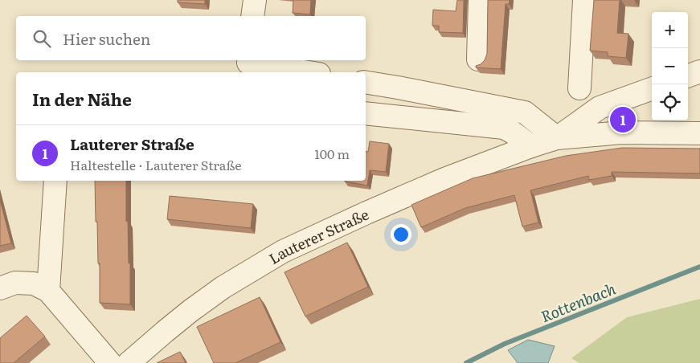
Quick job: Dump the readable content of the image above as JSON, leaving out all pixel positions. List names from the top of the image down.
{
  "streets": {
    "street": ["Lauterer Straße"]
  },
  "water": ["Rottenbach"],
  "page": {
    "map_buttons": ["+", "−"],
    "search": "Hier suchen",
    "heading": "In der Nähe",
    "pins": "1",
    "list": [
      {
        "mark": "1",
        "name": "Lauterer Straße",
        "note": "Haltestelle · Lauterer Straße",
        "value": "100 m"
      }
    ]
  }
}
